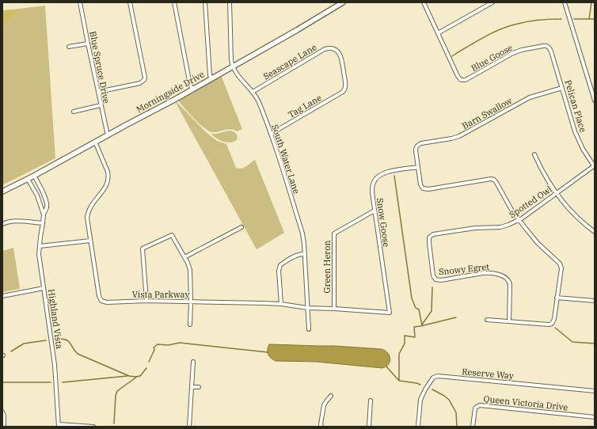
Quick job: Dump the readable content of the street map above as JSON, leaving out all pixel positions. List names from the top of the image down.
{
  "streets": {
    "street": [
      "Blue Goose",
      "Seascape Lane",
      "Blue Spruce Drive",
      "Morningside Drive",
      "Tag Lane",
      "Pelican Place",
      "Barn Swallow",
      "South Water Lane",
      "Spotted Owl",
      "Snow Goose",
      "Green Heron",
      "Snowy Egret",
      "Vista Parkway",
      "Highland Vista",
      "Reserve Way",
      "Queen Victoria Drive"
    ]
  },
  "crossings": [
    ["Blue Goose", "Pelican Place"],
    ["Seascape Lane", "Tag Lane"],
    ["Seascape Lane", "South Water Lane"],
    ["Blue Spruce Drive", "Morningside Drive"],
    ["Morningside Drive", "South Water Lane"],
    ["Morningside Drive", "Vista Parkway"],
    ["Morningside Drive", "Highland Vista"],
    ["Tag Lane", "South Water Lane"],
    ["Pelican Place", "Barn Swallow"],
    ["Pelican Place", "Spotted Owl"],
    ["Barn Swallow", "Snow Goose"],
    ["South Water Lane", "Vista Parkway"],
    ["Spotted Owl", "Snowy Egret"],
    ["Snow Goose", "Green Heron"],
    ["Snow Goose", "Vista Parkway"],
    ["Green Heron", "Vista Parkway"]
  ]
}
